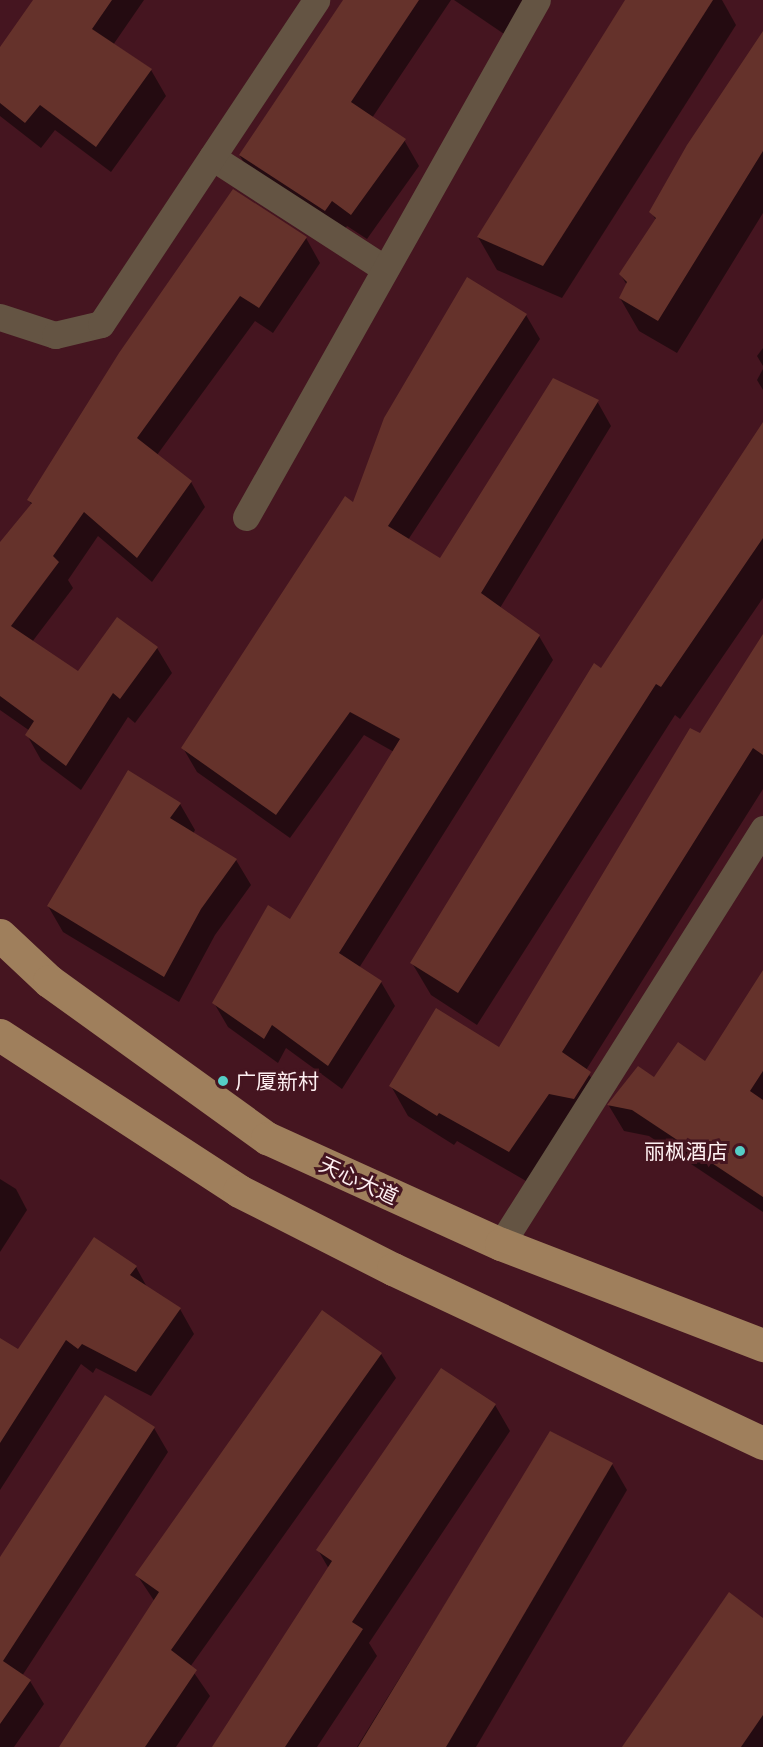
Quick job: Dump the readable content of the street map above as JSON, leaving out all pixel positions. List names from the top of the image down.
{
  "streets": {
    "main road": ["天心大道"]
  },
  "places": ["广厦新村", "丽枫酒店"]
}
